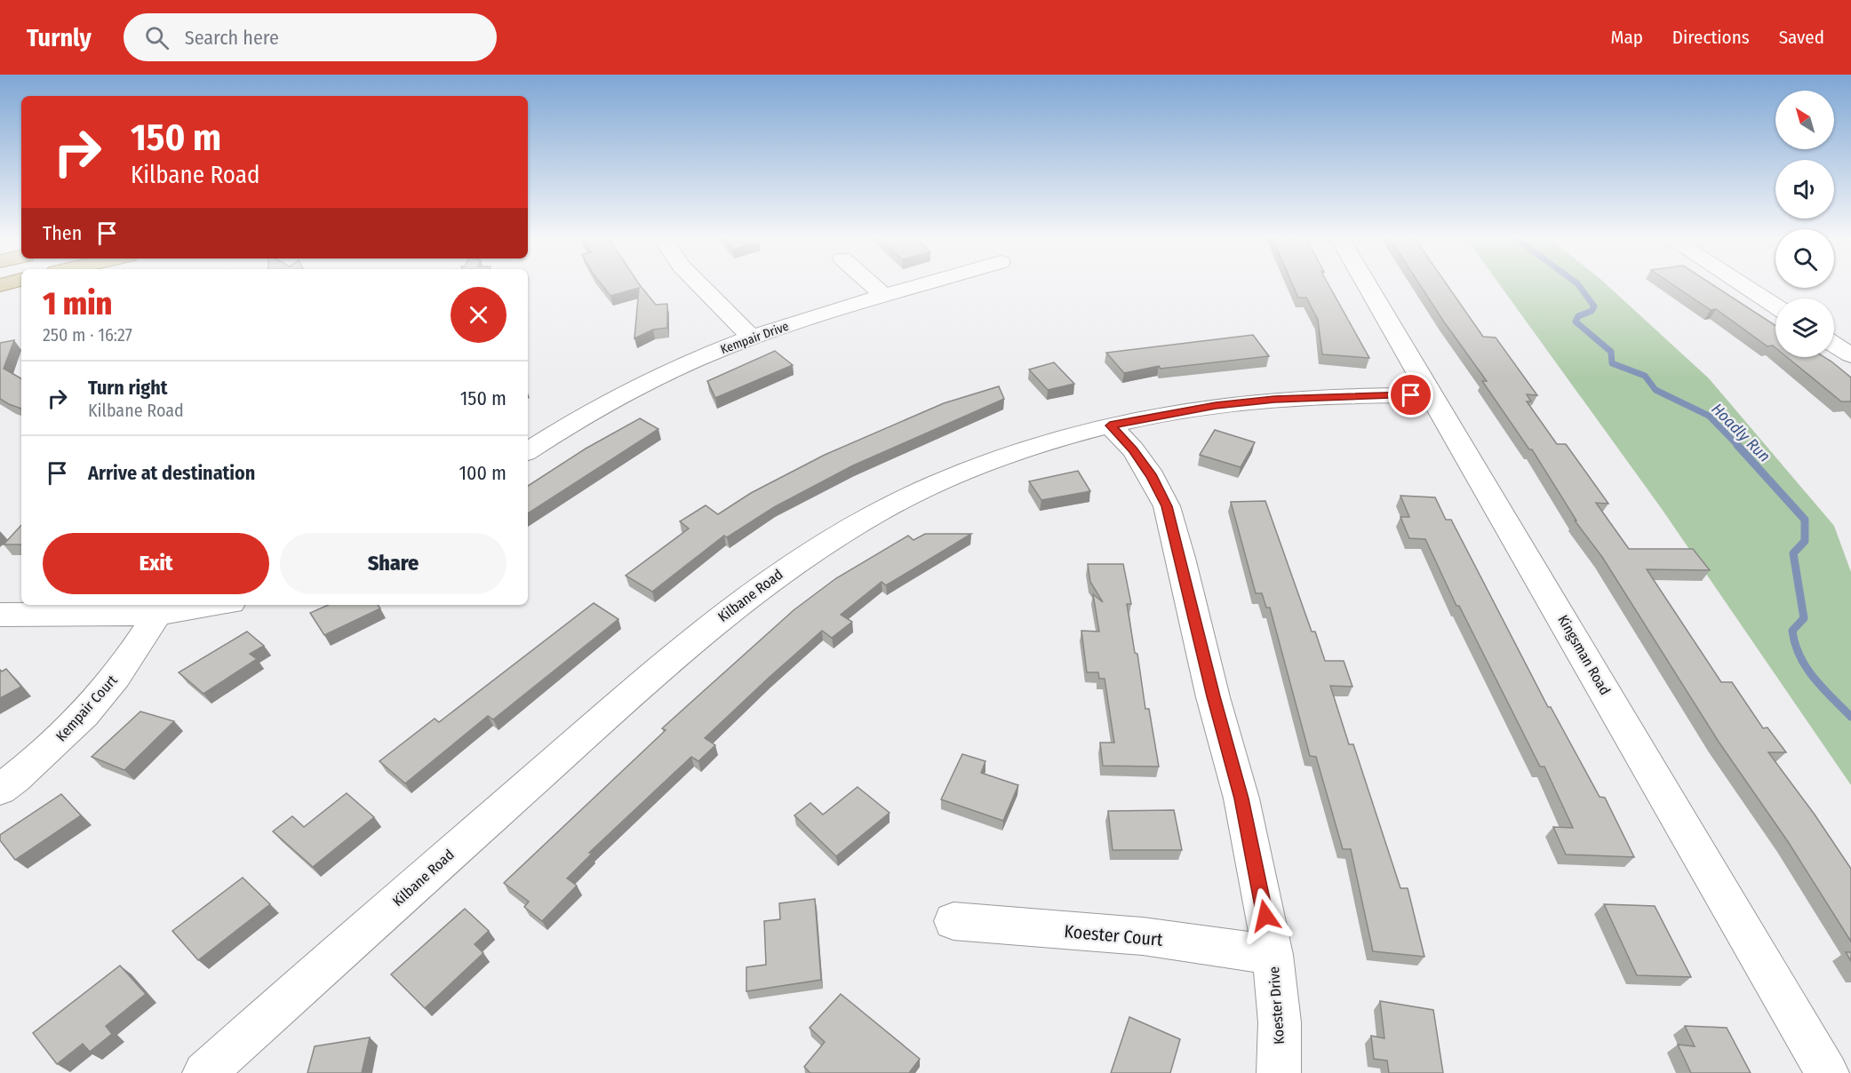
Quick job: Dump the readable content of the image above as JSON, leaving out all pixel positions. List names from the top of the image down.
{
  "streets": {
    "street": [
      "Kempair Drive",
      "Kilbane Road",
      "Kingsman Road",
      "Kempair Court",
      "Koester Court",
      "Koester Drive"
    ]
  },
  "crossings": [
    ["Kilbane Road", "Kingsman Road"],
    ["Kilbane Road", "Koester Drive"],
    ["Koester Court", "Koester Drive"]
  ],
  "water": ["Hoadly Run"],
  "north": "top left",
  "page": {
    "header": "Turnly",
    "search": "Search here",
    "nav": ["Map", "Directions", "Saved"],
    "turn": ["150 m", "Kilbane Road"],
    "then": "Then",
    "heading": ["1 min", "250 m · 16:27"],
    "list": [
      {
        "name": "Turn right",
        "note": "Kilbane Road",
        "value": "150 m"
      },
      {
        "name": "Arrive at destination",
        "value": "100 m"
      }
    ],
    "buttons": ["Exit", "Share"]
  }
}
